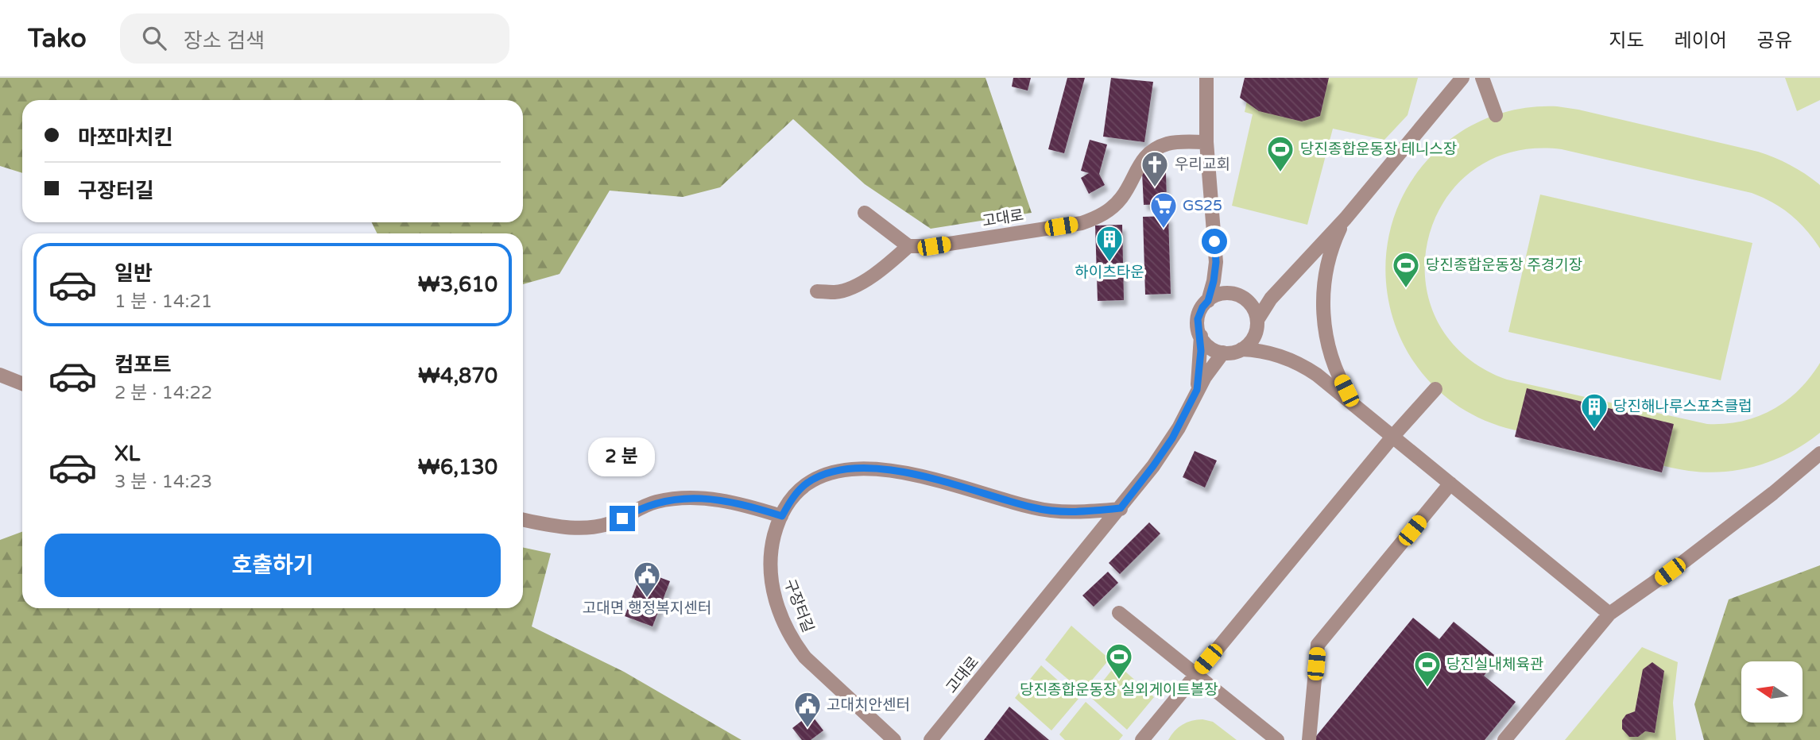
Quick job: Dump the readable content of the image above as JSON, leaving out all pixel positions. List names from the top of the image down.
{
  "streets": {
    "street": ["고대로", "구장터길"]
  },
  "crossings": [
    ["고대로", "구장터길"]
  ],
  "places": {
    "sports": [
      "당진종합운동장 테니스장",
      "당진종합운동장 주경기장",
      "당진종합운동장 실외게이트볼장",
      "당진실내체육관"
    ],
    "church": ["우리교회"],
    "supermarket": ["GS25"],
    "building": ["하이츠타운", "당진해나루스포츠클럽"],
    "public building": ["고대면 행정복지센터", "고대치안센터"]
  },
  "north": "left",
  "page": {
    "header": "Tako",
    "search": "장소 검색",
    "nav": ["지도", "레이어", "공유"],
    "banner": ["마쪼마치킨", "구장터길"],
    "list": [
      {
        "name": "일반",
        "note": "1 분 · 14:21",
        "value": "₩3,610"
      },
      {
        "name": "컴포트",
        "note": "2 분 · 14:22",
        "value": "₩4,870"
      },
      {
        "name": "XL",
        "note": "3 분 · 14:23",
        "value": "₩6,130"
      }
    ],
    "bubble": "2 분",
    "buttons": "호출하기"
  }
}
